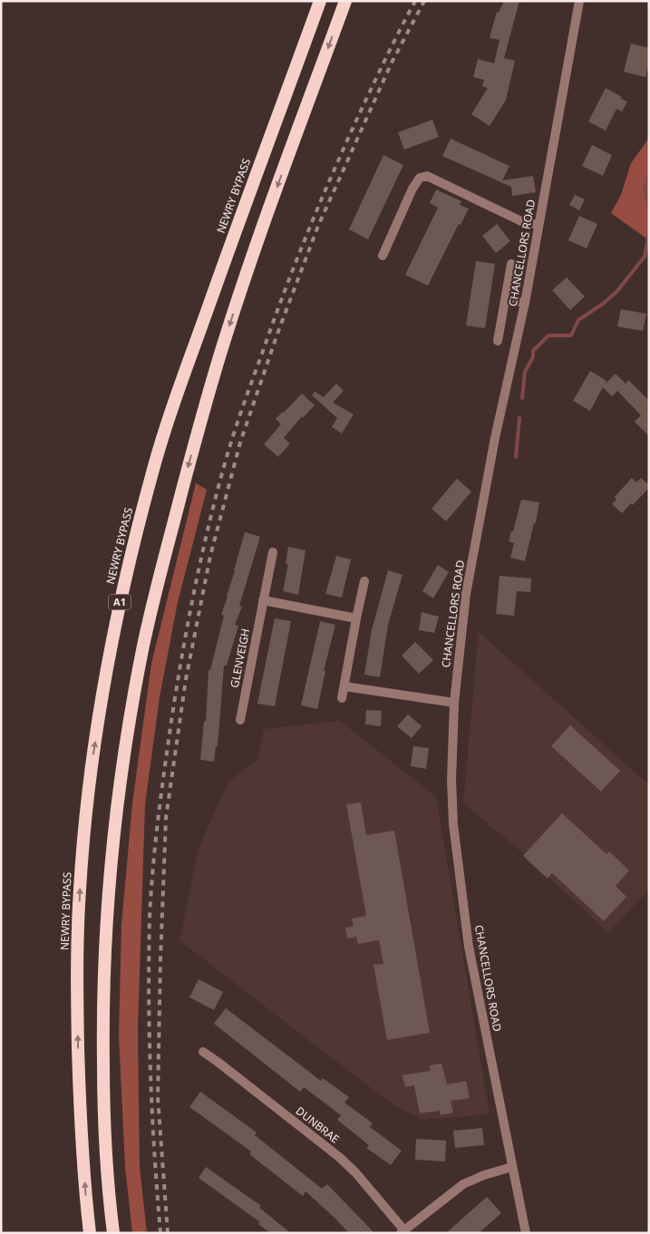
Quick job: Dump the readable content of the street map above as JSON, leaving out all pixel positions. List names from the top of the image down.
{
  "streets": {
    "highway": ["NEWRY BYPASS", "A1"],
    "street": ["CHANCELLORS ROAD", "GLENVEIGH", "DUNBRAE"]
  },
  "crossings": [
    ["CHANCELLORS ROAD", "DUNBRAE"]
  ]
}
